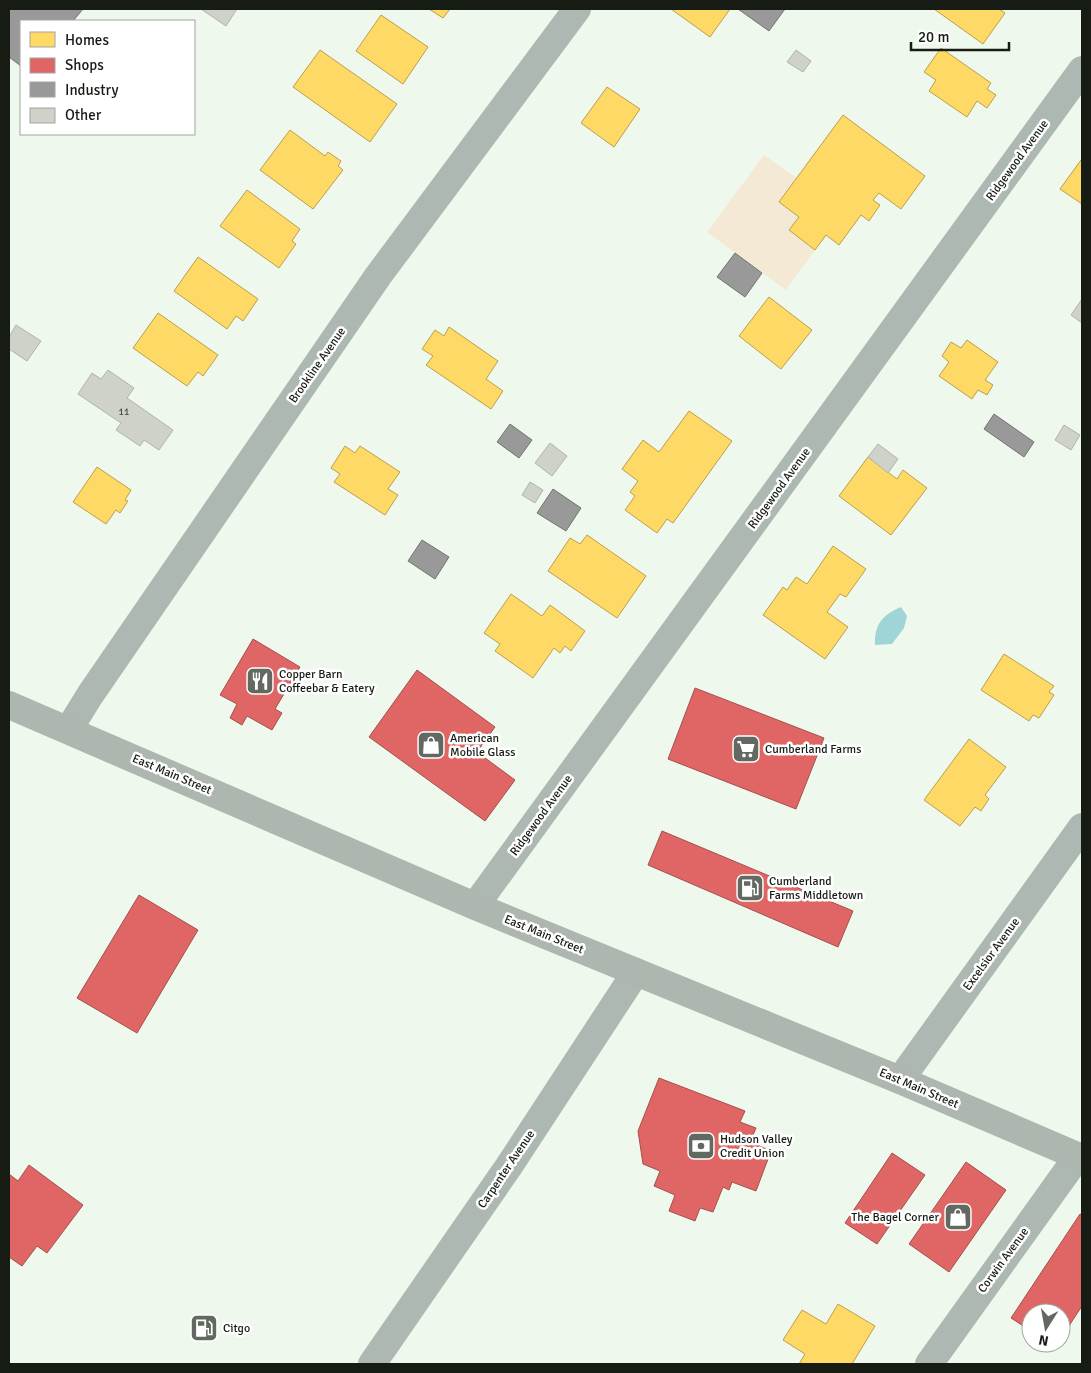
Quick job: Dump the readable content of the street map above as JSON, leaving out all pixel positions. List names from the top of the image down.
{
  "streets": {
    "main road": ["East Main Street"],
    "street": [
      "Ridgewood Avenue",
      "Brookline Avenue",
      "Excelsior Avenue",
      "Carpenter Avenue",
      "Corwin Avenue"
    ]
  },
  "crossings": [
    ["Ridgewood Avenue", "East Main Street"],
    ["Brookline Avenue", "East Main Street"],
    ["East Main Street", "Excelsior Avenue"],
    ["East Main Street", "Carpenter Avenue"],
    ["East Main Street", "Corwin Avenue"]
  ],
  "places": {
    "restaurant": ["Copper Barn Coffeebar & Eatery"],
    "shop": ["American Mobile Glass", "The Bagel Corner"],
    "supermarket": ["Cumberland Farms"],
    "fuel station": ["Cumberland Farms Middletown", "Citgo"],
    "bank": ["Hudson Valley Credit Union"]
  },
  "house_numbers": ["11"],
  "legend": [
    "Homes",
    "Shops",
    "Industry",
    "Other"
  ],
  "scale_bar": "20 m",
  "north": "bottom"
}
